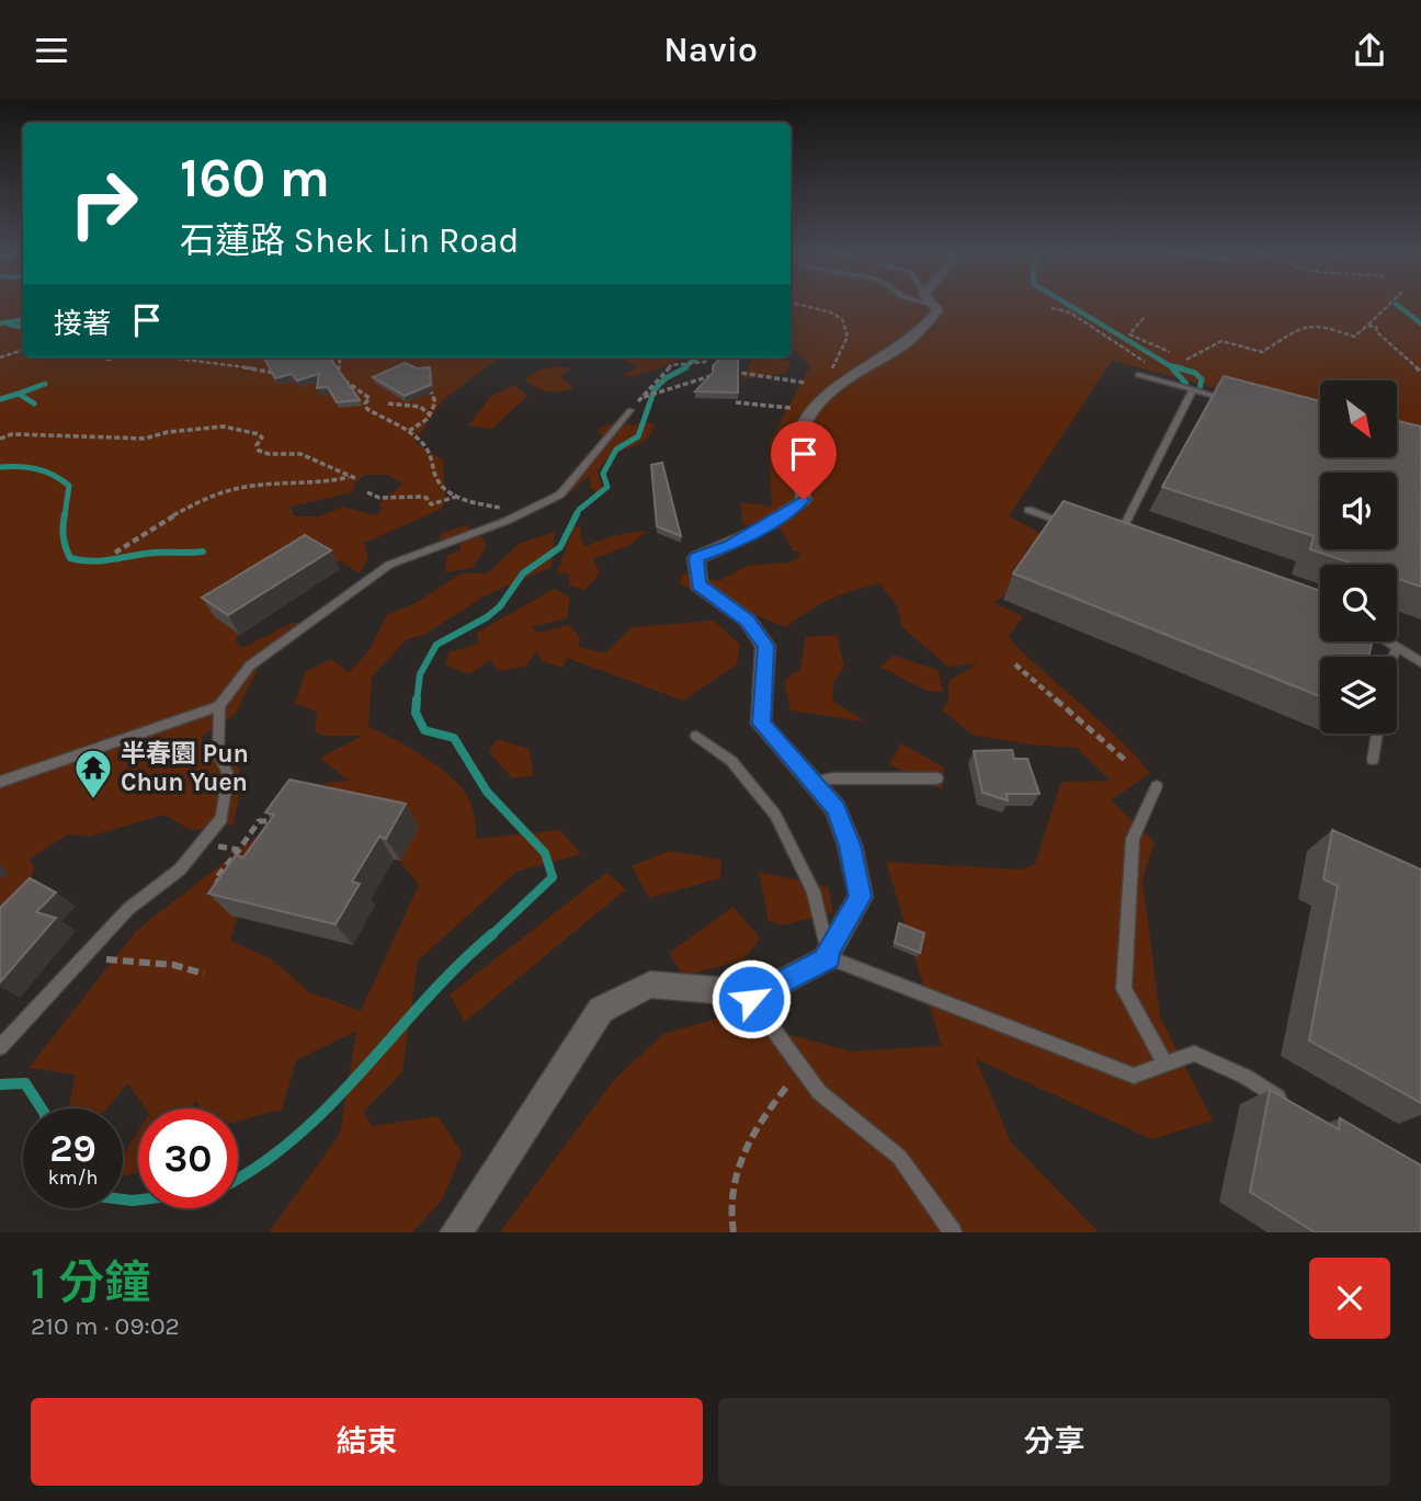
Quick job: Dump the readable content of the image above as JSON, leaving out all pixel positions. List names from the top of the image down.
{
  "places": {
    "temple": ["半春園 Pun Chun Yuen"]
  },
  "north": "bottom right",
  "page": {
    "header": "Navio",
    "turn": ["160 m", "石蓮路 Shek Lin Road"],
    "then": "接著",
    "speed": "29 km/h",
    "limit": "30",
    "heading": ["1 分鐘", "210 m · 09:02"],
    "buttons": ["結束", "分享"]
  }
}
